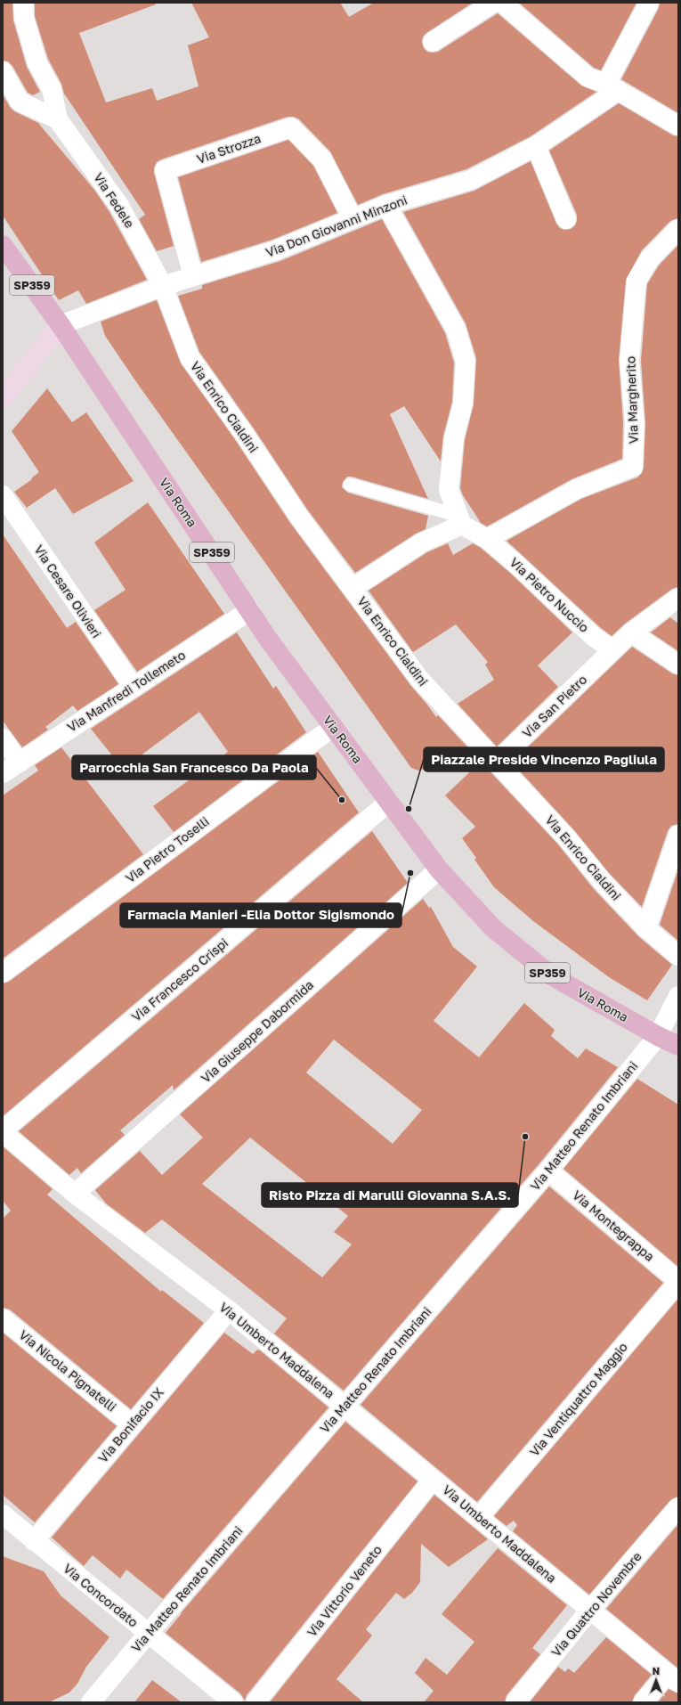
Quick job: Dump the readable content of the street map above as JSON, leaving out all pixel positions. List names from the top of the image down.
{
  "streets": {
    "main road": ["SP359", "Via Roma"],
    "street": [
      "Via Strozza",
      "Via Fedele",
      "Via Don Giovanni Minzoni",
      "Via Margherito",
      "Via Enrico Cialdini",
      "Via Cesare Olivieri",
      "Via Pietro Nuccio",
      "Via Manfredi Tollemeto",
      "Via San Pietro",
      "Via Pietro Toselli",
      "Via Francesco Crispi",
      "Via Giuseppe Dabormida",
      "Via Matteo Renato Imbriani",
      "Via Montegrappa",
      "Via Umberto Maddalena",
      "Via Nicola Pignatelli",
      "Via Ventiquattro Maggio",
      "Via Bonifacio IX",
      "Via Vittorio Veneto",
      "Via Concordato",
      "Via Quattro Novembre"
    ]
  },
  "crossings": [
    ["Via Strozza", "Via Don Giovanni Minzoni"],
    ["Via Fedele", "Via Don Giovanni Minzoni"],
    ["Via Fedele", "Via Enrico Cialdini"],
    ["Via Don Giovanni Minzoni", "Via Enrico Cialdini"],
    ["Via Don Giovanni Minzoni", "Via Roma"],
    ["SP359", "Via Roma"],
    ["SP359", "Via Francesco Crispi"],
    ["SP359", "Via Giuseppe Dabormida"],
    ["Via Margherito", "Via Pietro Nuccio"],
    ["Via Enrico Cialdini", "Via San Pietro"],
    ["Via Roma", "Via Manfredi Tollemeto"],
    ["Via Roma", "Via Pietro Toselli"],
    ["Via Roma", "Via Francesco Crispi"],
    ["Via Roma", "Via Giuseppe Dabormida"],
    ["Via Roma", "Via Matteo Renato Imbriani"],
    ["Via Cesare Olivieri", "Via Manfredi Tollemeto"],
    ["Via Pietro Nuccio", "Via San Pietro"],
    ["Via Francesco Crispi", "Via Umberto Maddalena"],
    ["Via Giuseppe Dabormida", "Via Umberto Maddalena"],
    ["Via Matteo Renato Imbriani", "Via Montegrappa"],
    ["Via Matteo Renato Imbriani", "Via Umberto Maddalena"],
    ["Via Matteo Renato Imbriani", "Via Concordato"],
    ["Via Montegrappa", "Via Ventiquattro Maggio"],
    ["Via Umberto Maddalena", "Via Ventiquattro Maggio"],
    ["Via Umberto Maddalena", "Via Bonifacio IX"],
    ["Via Umberto Maddalena", "Via Vittorio Veneto"],
    ["Via Umberto Maddalena", "Via Quattro Novembre"],
    ["Via Nicola Pignatelli", "Via Bonifacio IX"],
    ["Via Bonifacio IX", "Via Concordato"]
  ],
  "places": [
    "Parrocchia San Francesco Da Paola",
    "Piazzale Preside Vincenzo Pagliula",
    "Farmacia Manieri -Elia Dottor Sigismondo",
    "Risto Pizza di Marulli Giovanna S.A.S."
  ],
  "north": "top"
}
